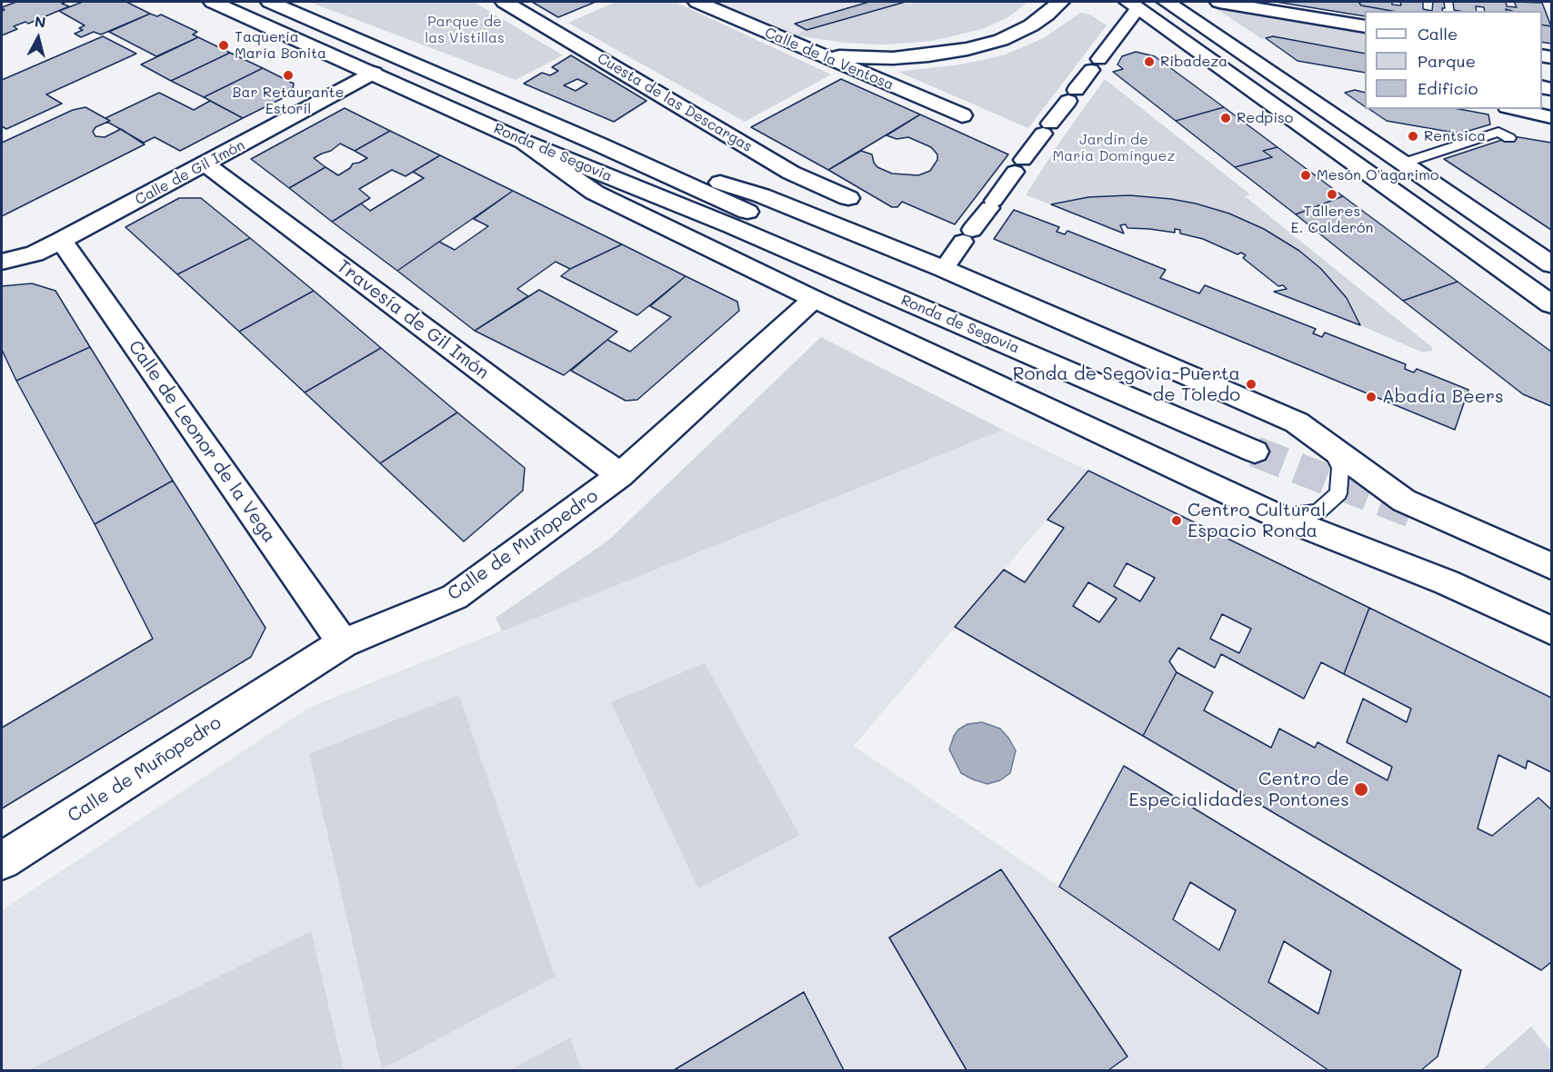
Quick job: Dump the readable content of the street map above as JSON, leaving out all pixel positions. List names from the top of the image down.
{
  "streets": {
    "main road": [
      "Calle de la Ventosa",
      "Cuesta de las Descargas",
      "Ronda de Segovia",
      "Calle de Gil Imón",
      "Travesía de Gil Imón",
      "Calle de Leonor de la Vega",
      "Calle de Muñopedro"
    ]
  },
  "crossings": [
    ["Ronda de Segovia", "Calle de Gil Imón"],
    ["Calle de Gil Imón", "Travesía de Gil Imón"],
    ["Calle de Gil Imón", "Calle de Leonor de la Vega"],
    ["Travesía de Gil Imón", "Calle de Muñopedro"],
    ["Calle de Leonor de la Vega", "Calle de Muñopedro"]
  ],
  "parks": ["Parque de las Vistillas", "Jardín de María Domínguez"],
  "places": [
    "Taquería María Bonita",
    "Ribadeza",
    "Bar Retaurante Estoril",
    "Redpiso",
    "Rentsica",
    "Mesón O'agarimo",
    "Talleres E. Calderón",
    "Ronda de Segovia-Puerta de Toledo",
    "Abadía Beers",
    "Centro Cultural Espacio Ronda",
    "Centro de Especialidades Pontones"
  ],
  "legend": ["Calle", "Parque", "Edificio"],
  "north": "top"
}
